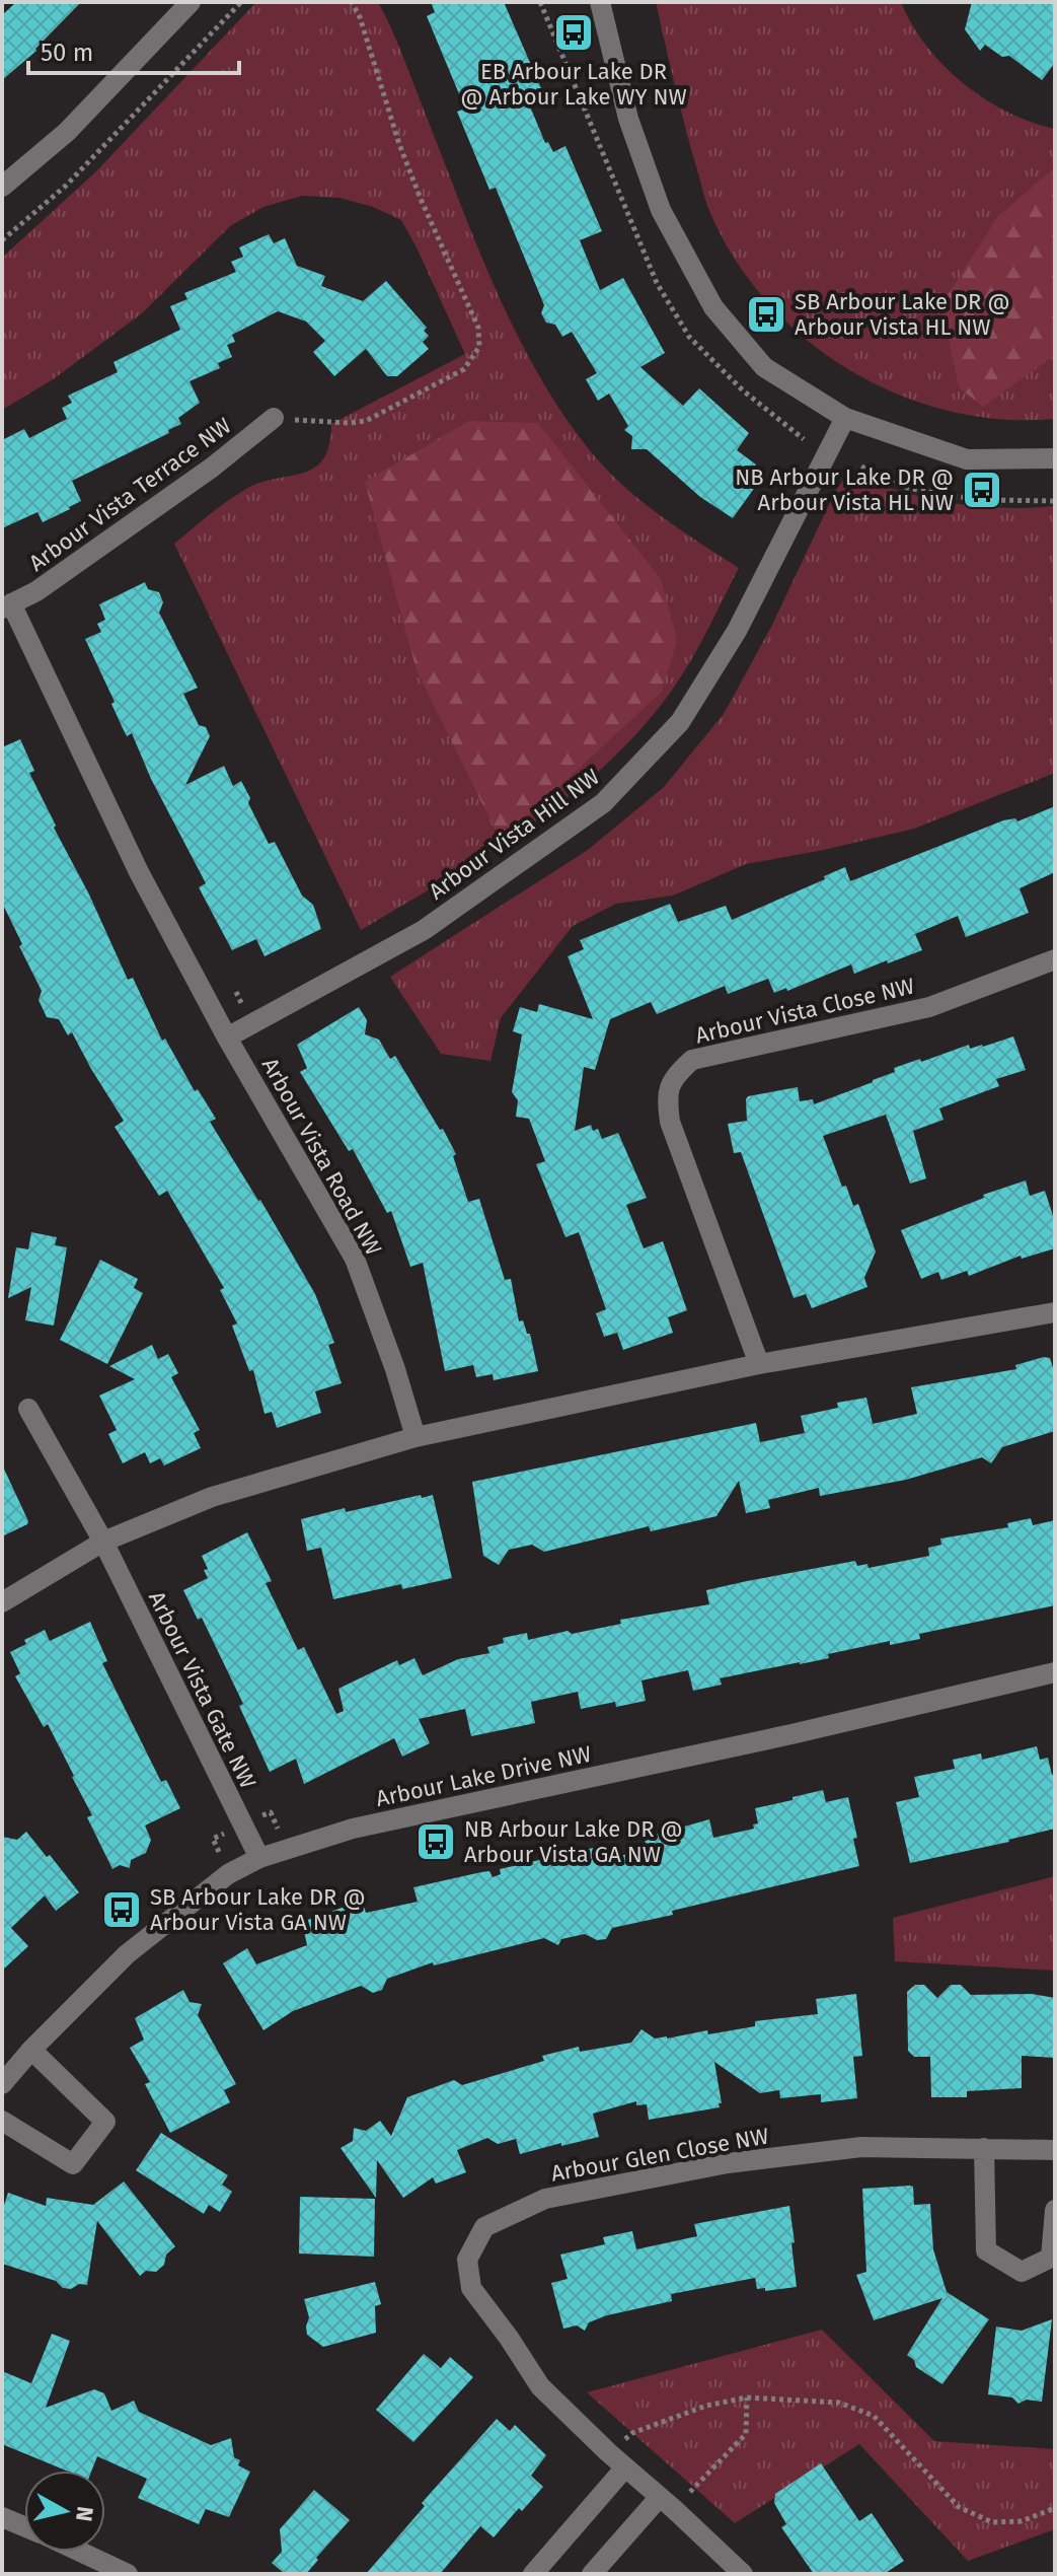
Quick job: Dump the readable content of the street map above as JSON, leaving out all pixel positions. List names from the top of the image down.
{
  "streets": {
    "street": [
      "Arbour Vista Terrace NW",
      "Arbour Vista Hill NW",
      "Arbour Vista Close NW",
      "Arbour Vista Road NW",
      "Arbour Vista Gate NW",
      "Arbour Lake Drive NW",
      "Arbour Glen Close NW"
    ]
  },
  "crossings": [
    ["Arbour Vista Terrace NW", "Arbour Vista Road NW"],
    ["Arbour Vista Hill NW", "Arbour Vista Road NW"],
    ["Arbour Vista Gate NW", "Arbour Lake Drive NW"]
  ],
  "places": {
    "bus stop": [
      "EB Arbour Lake DR @ Arbour Lake WY NW",
      "SB Arbour Lake DR @ Arbour Vista HL NW",
      "NB Arbour Lake DR @ Arbour Vista HL NW",
      "NB Arbour Lake DR @ Arbour Vista GA NW",
      "SB Arbour Lake DR @ Arbour Vista GA NW"
    ]
  },
  "scale_bar": "50 m",
  "north": "right"
}
